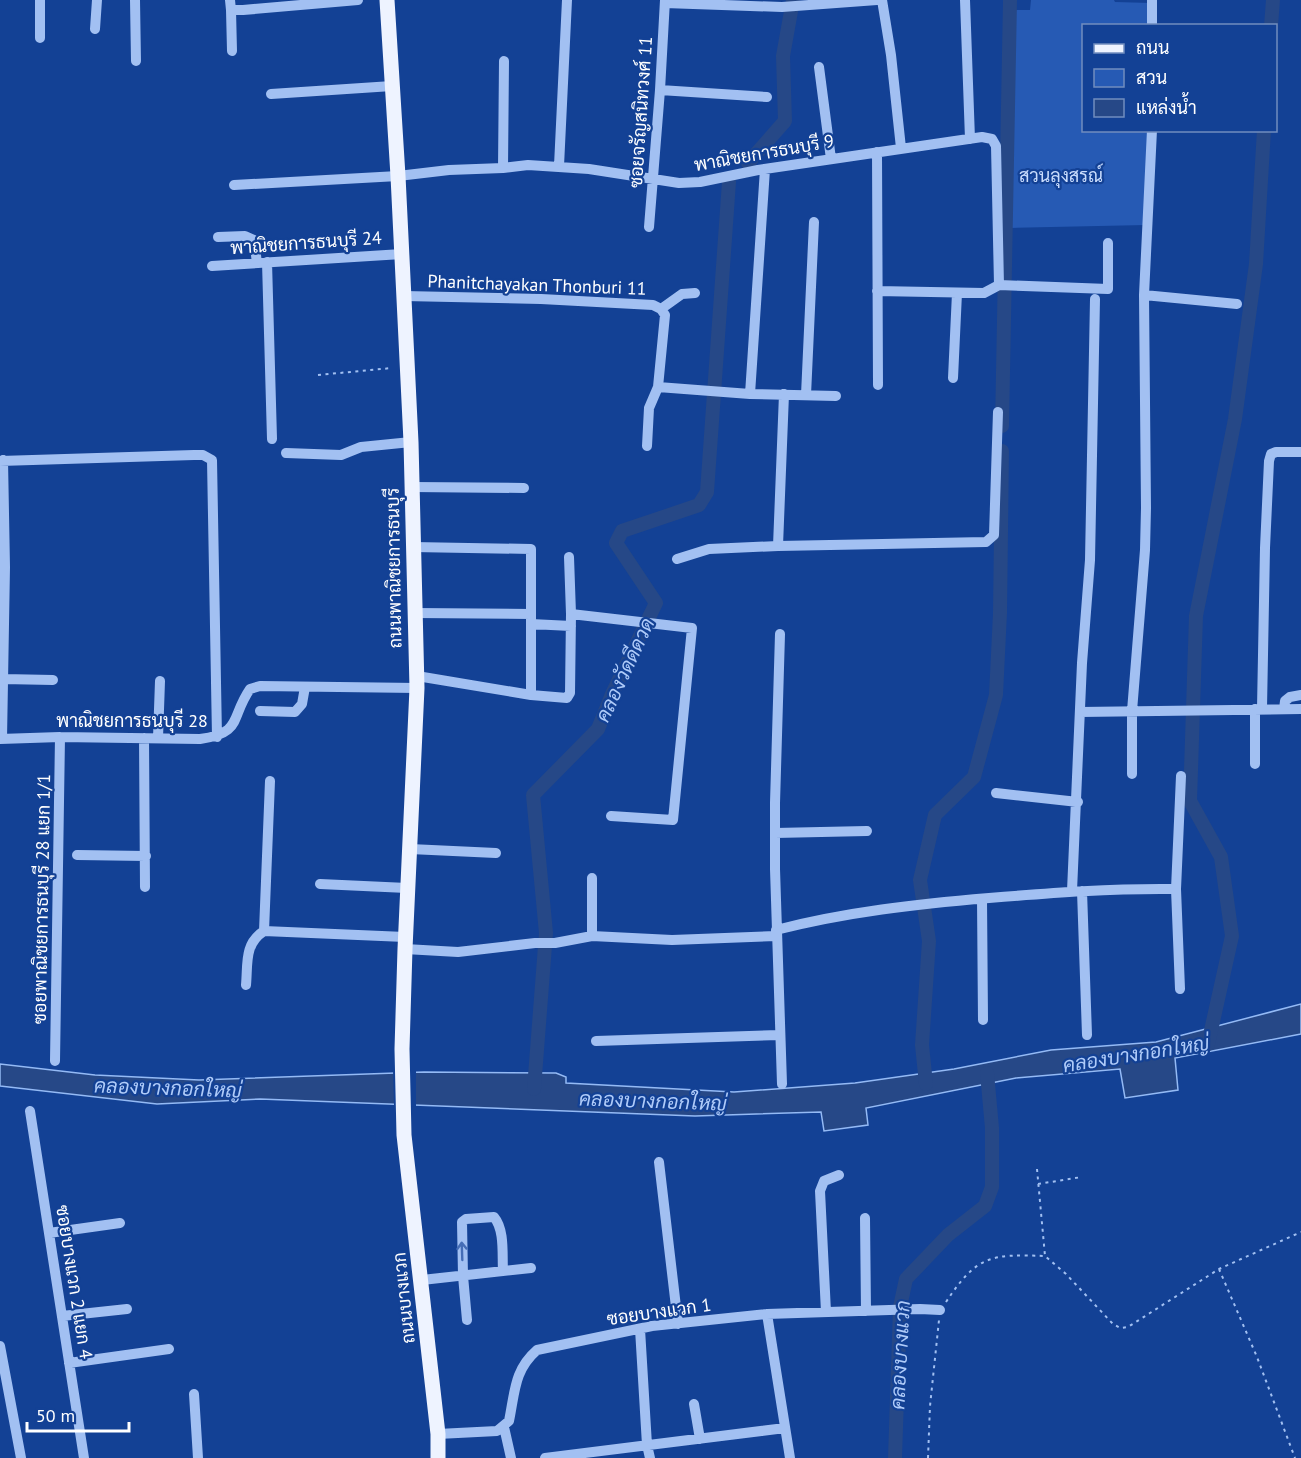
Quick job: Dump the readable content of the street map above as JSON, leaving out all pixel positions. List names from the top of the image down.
{
  "streets": {
    "main road": ["ถนนพาณิชยการธนบุรี", "ถนนบางแวก"],
    "street": [
      "ซอยจรัญสนิทวงศ์ 11",
      "พาณิชยการธนบุรี 9",
      "พาณิชยการธนบุรี 24",
      "Phanitchayakan Thonburi 11",
      "พาณิชยการธนบุรี 28",
      "ซอยพาณิชยการธนบุรี 28 แยก 1/1",
      "ซอยบางแวก 2 แยก 4",
      "ซอยบางแวก 1"
    ]
  },
  "crossings": [
    ["ซอยจรัญสนิทวงศ์ 11", "พาณิชยการธนบุรี 9"],
    ["พาณิชยการธนบุรี 9", "ถนนพาณิชยการธนบุรี"],
    ["พาณิชยการธนบุรี 24", "ถนนพาณิชยการธนบุรี"],
    ["Phanitchayakan Thonburi 11", "ถนนพาณิชยการธนบุรี"],
    ["ถนนพาณิชยการธนบุรี", "พาณิชยการธนบุรี 28"],
    ["ถนนพาณิชยการธนบุรี", "ถนนบางแวก"],
    ["พาณิชยการธนบุรี 28", "ซอยพาณิชยการธนบุรี 28 แยก 1/1"]
  ],
  "water": ["คลองวัดดีดวด", "คลองบางกอกใหญ่", "คลองบางแวก"],
  "parks": ["สวนลุงสรณ์"],
  "legend": ["ถนน", "สวน", "แหล่งน้ำ"],
  "scale_bar": "50 m"
}
